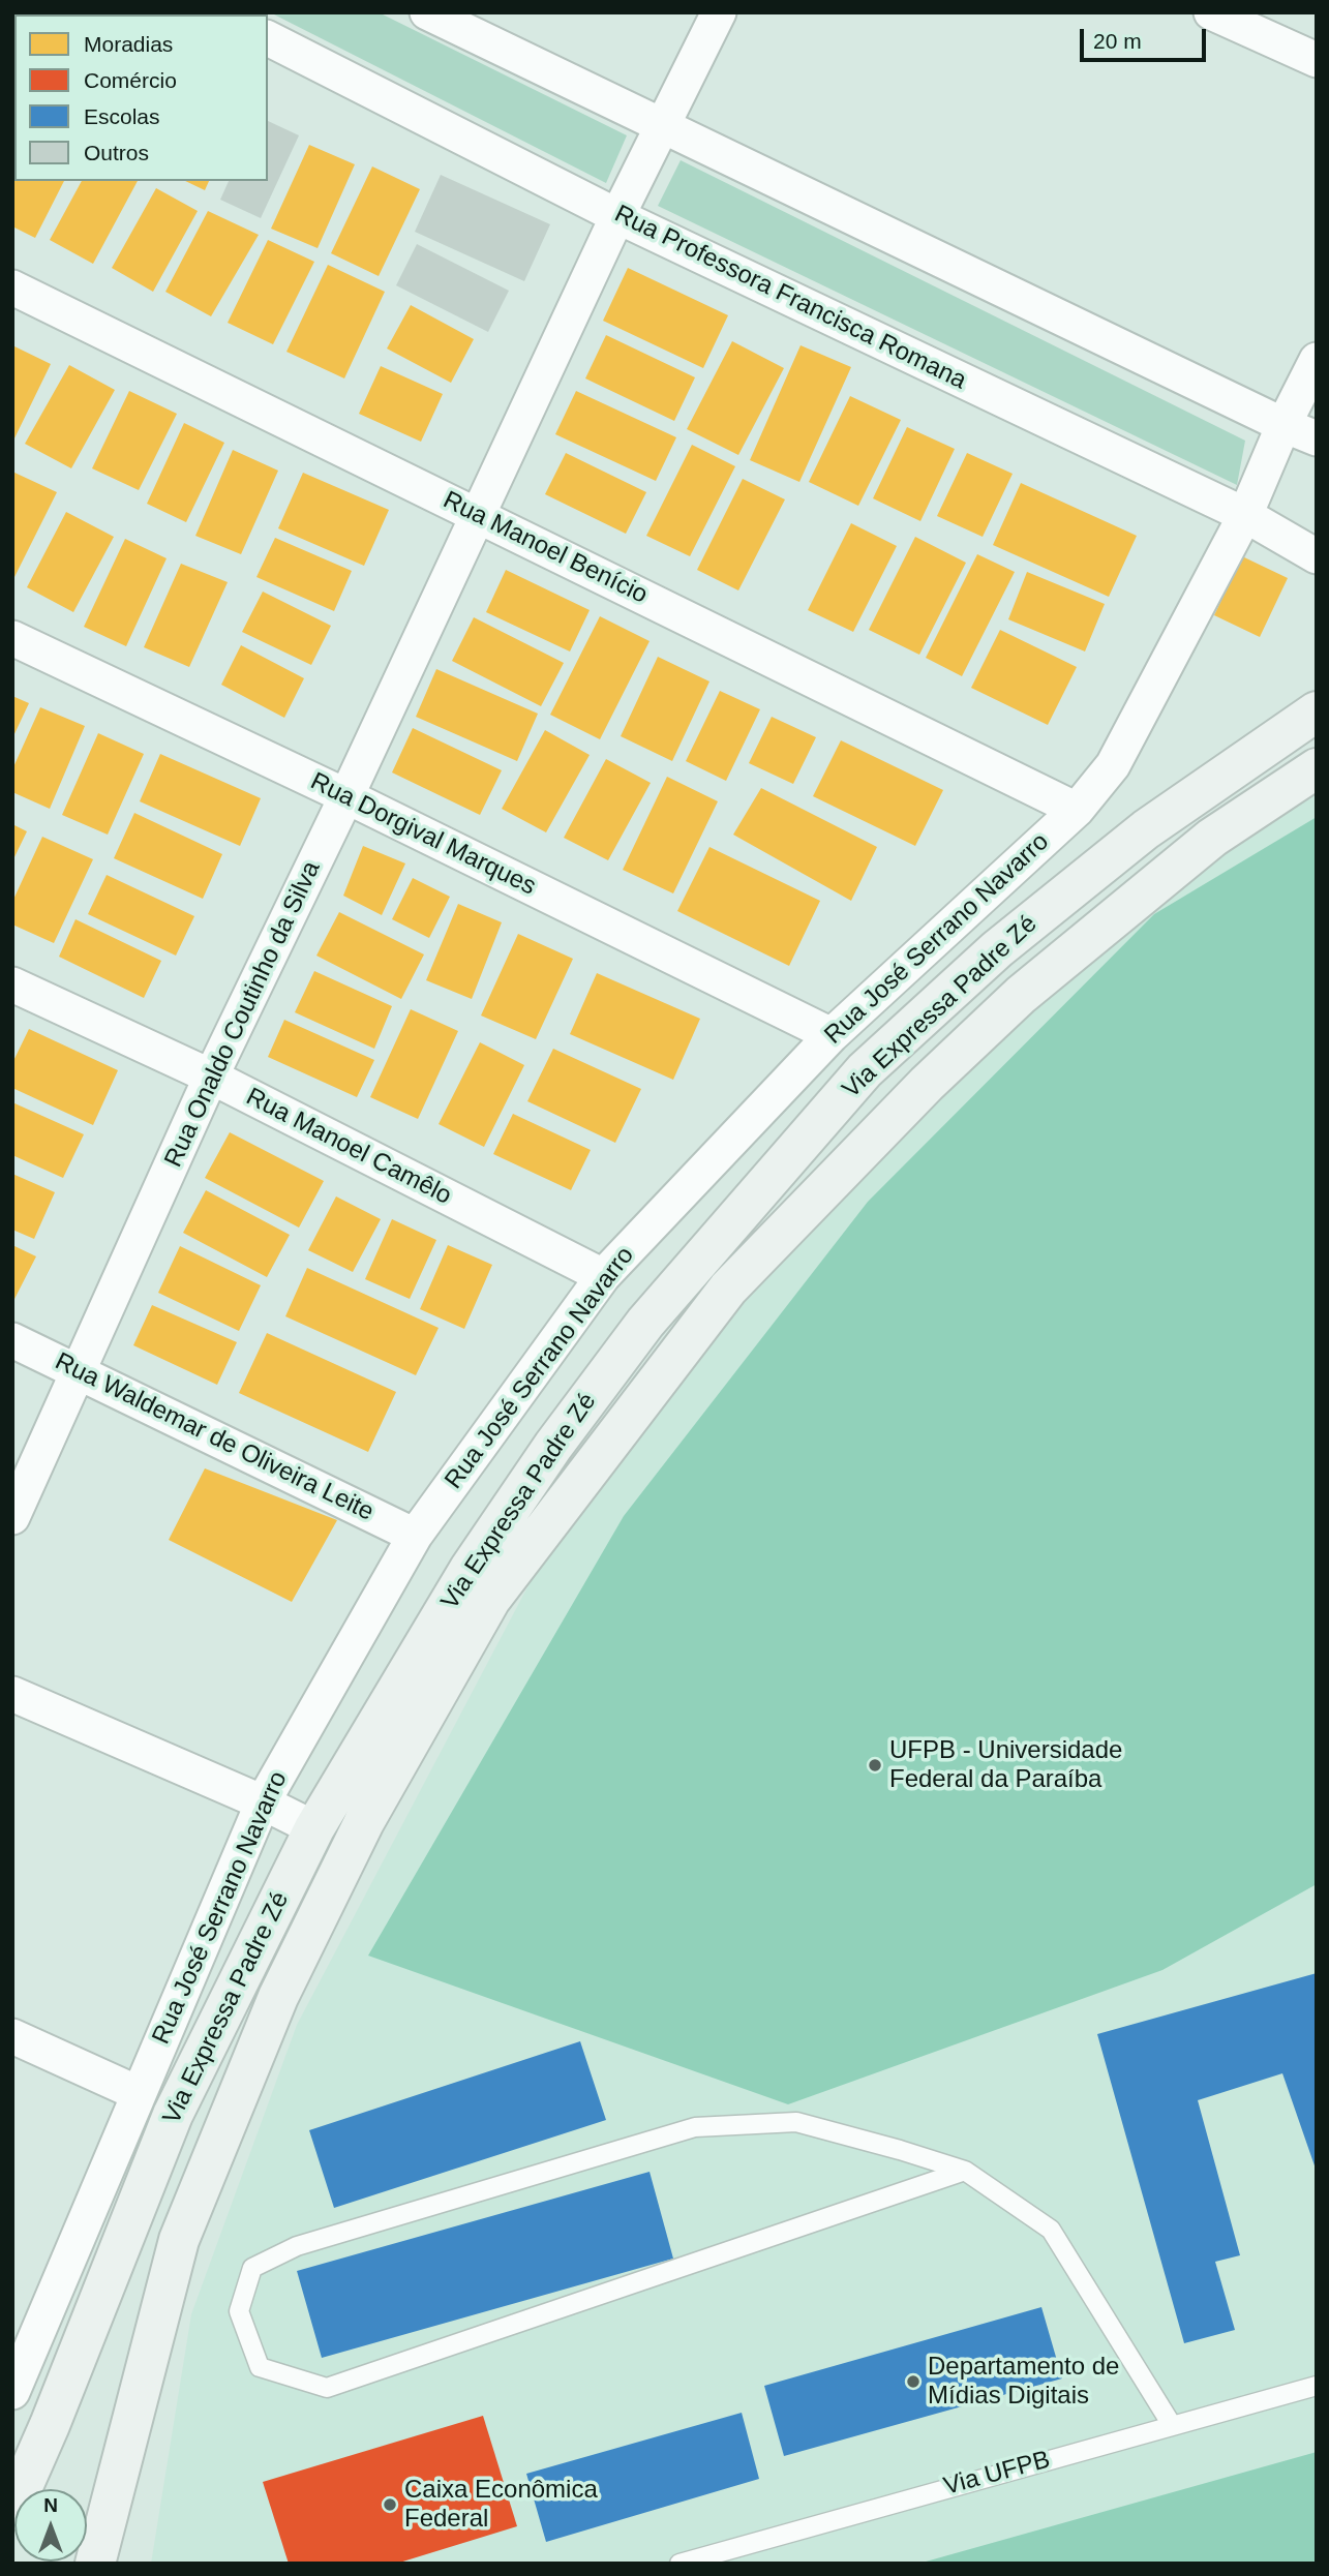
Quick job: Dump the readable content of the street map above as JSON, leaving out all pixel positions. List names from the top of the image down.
{
  "streets": {
    "main road": ["Via Expressa Padre Zé"],
    "street": [
      "Rua Professora Francisca Romana",
      "Rua Manoel Benício",
      "Rua Dorgival Marques",
      "Rua José Serrano Navarro",
      "Rua Onaldo Coutinho da Silva",
      "Rua Manoel Camêlo",
      "Rua Waldemar de Oliveira Leite"
    ],
    "lane": ["Via UFPB"]
  },
  "crossings": [
    ["Rua Professora Francisca Romana", "Rua José Serrano Navarro"],
    ["Rua Professora Francisca Romana", "Rua Onaldo Coutinho da Silva"],
    ["Rua Manoel Benício", "Rua José Serrano Navarro"],
    ["Rua Manoel Benício", "Rua Onaldo Coutinho da Silva"],
    ["Rua Dorgival Marques", "Rua José Serrano Navarro"],
    ["Rua Dorgival Marques", "Rua Onaldo Coutinho da Silva"],
    ["Rua José Serrano Navarro", "Rua Manoel Camêlo"],
    ["Rua José Serrano Navarro", "Rua Waldemar de Oliveira Leite"],
    ["Rua Onaldo Coutinho da Silva", "Rua Manoel Camêlo"],
    ["Rua Onaldo Coutinho da Silva", "Rua Waldemar de Oliveira Leite"]
  ],
  "places": ["UFPB - Universidade Federal da Paraíba", "Departamento de Mídias Digitais", "Caixa Econômica Federal"],
  "legend": [
    "Moradias",
    "Comércio",
    "Escolas",
    "Outros"
  ],
  "scale_bar": "20 m",
  "north": "top"
}
